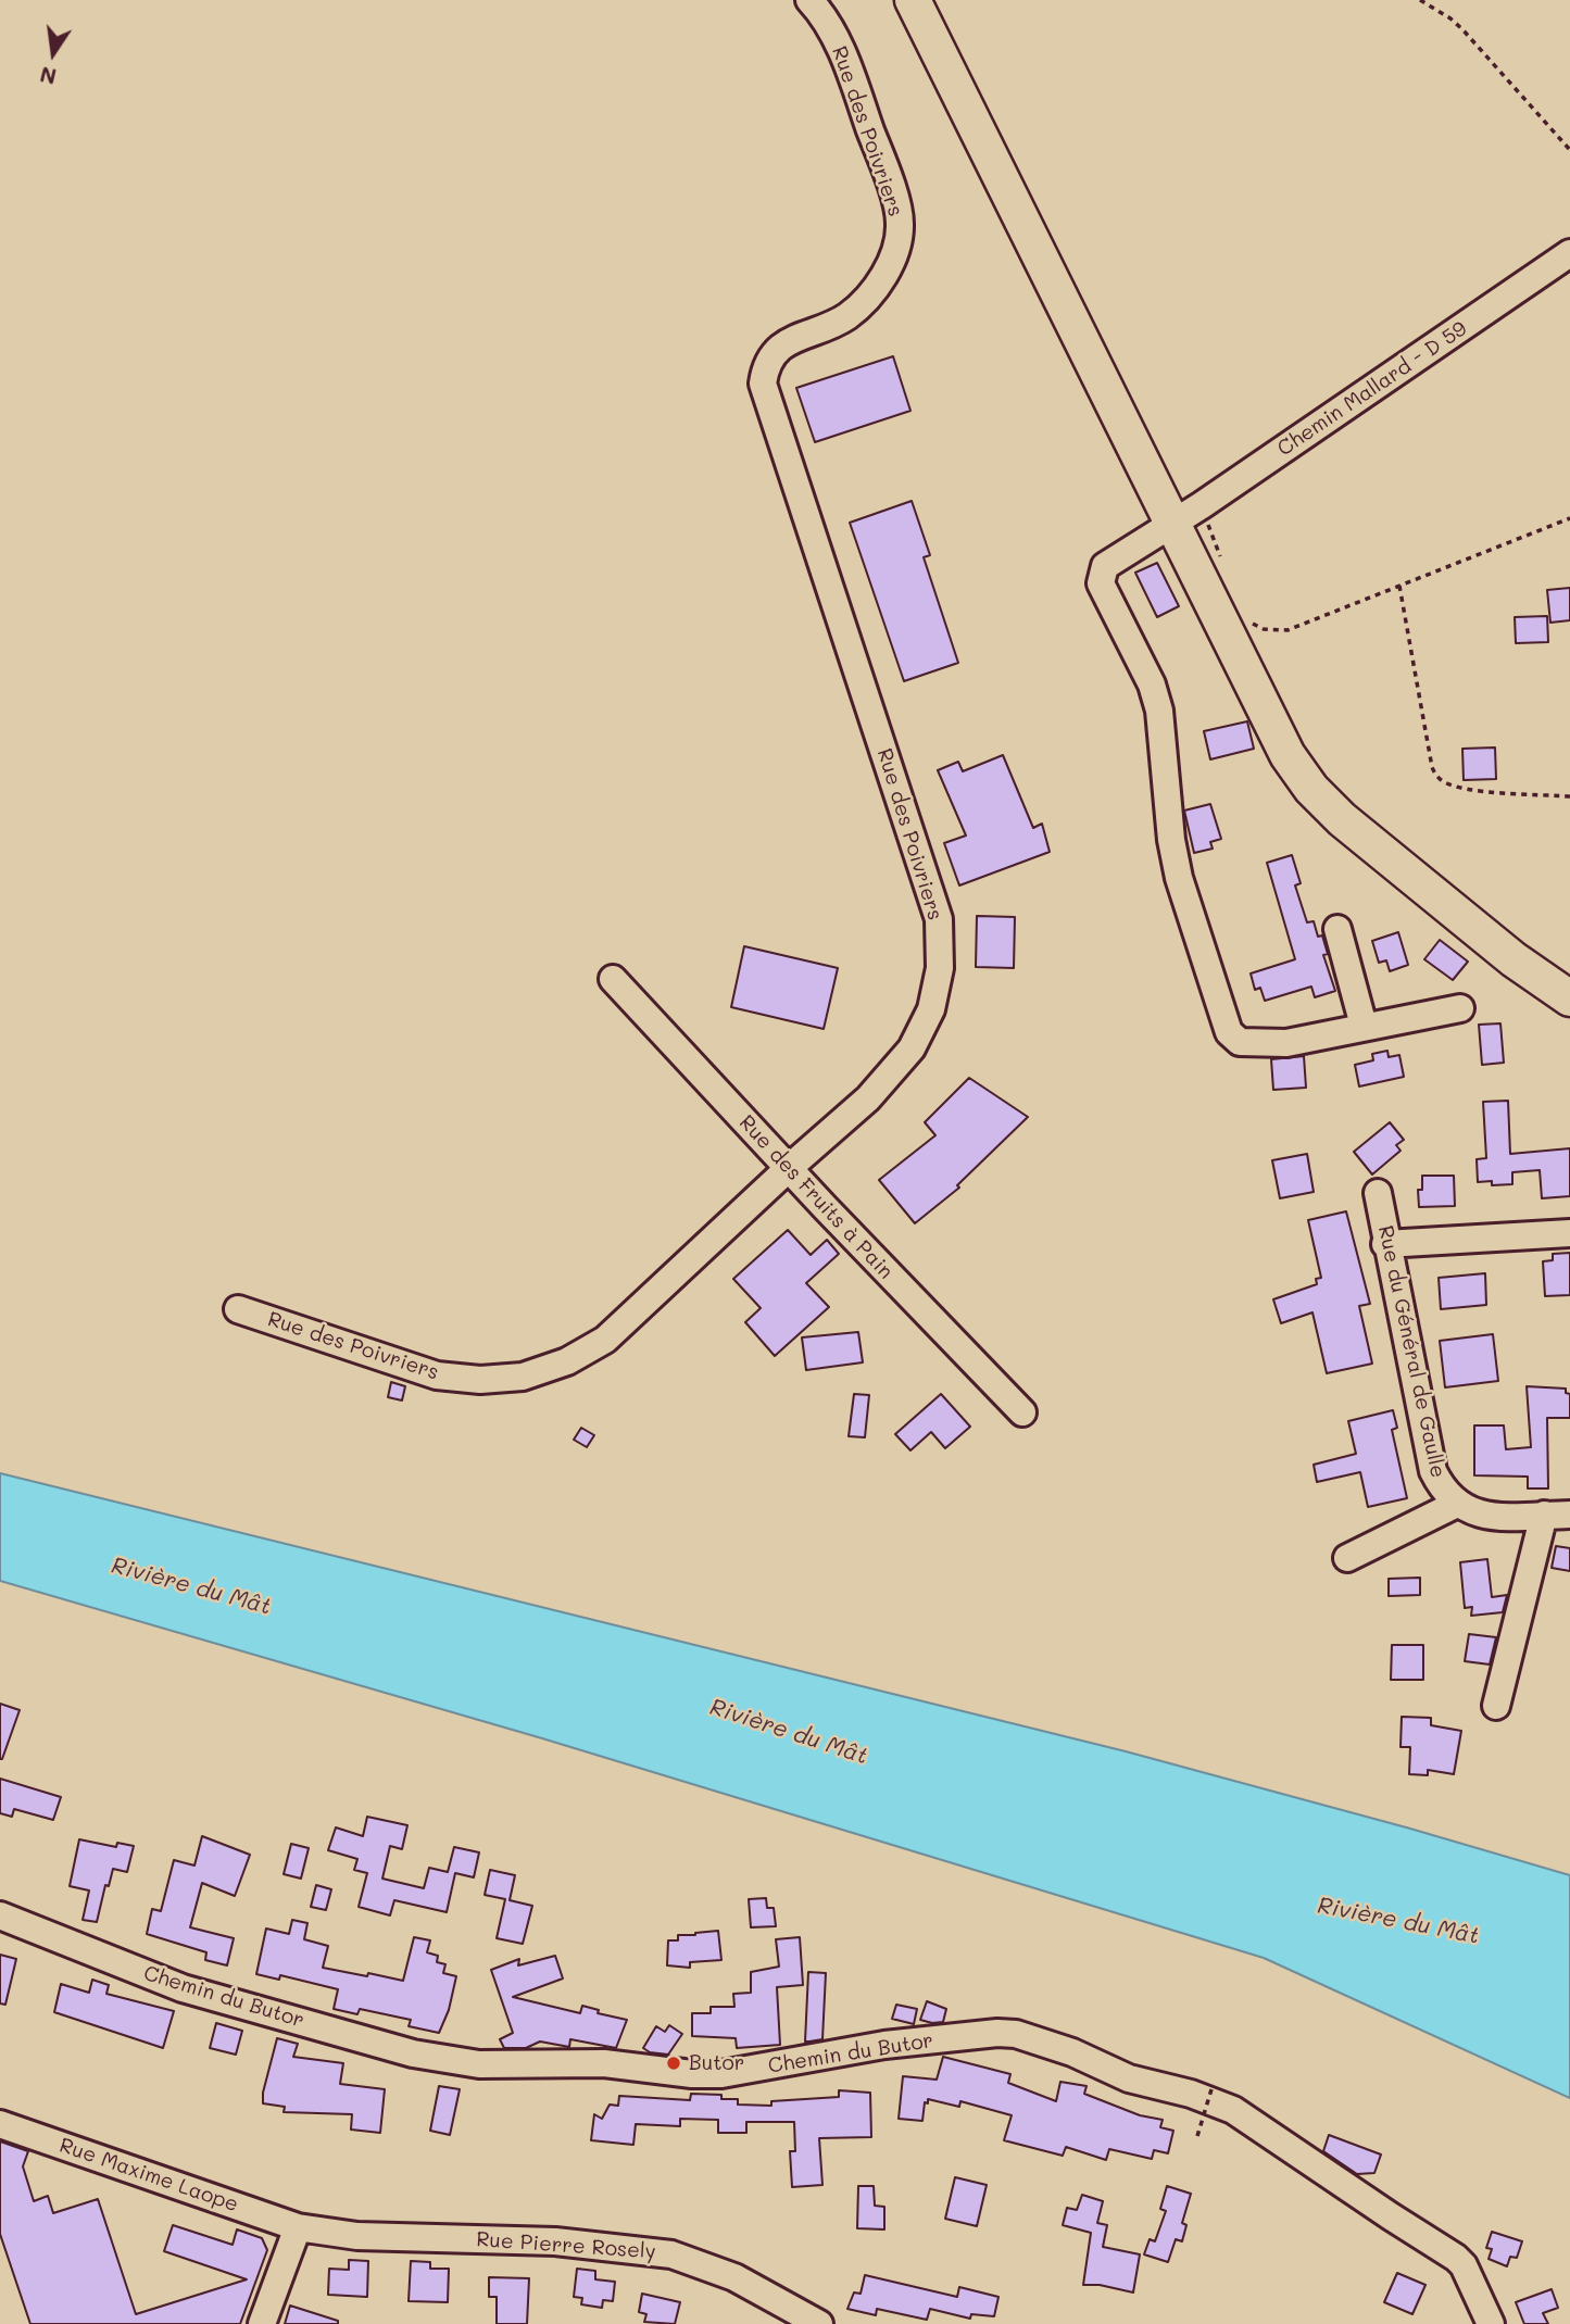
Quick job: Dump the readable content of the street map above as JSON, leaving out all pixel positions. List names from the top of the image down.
{
  "streets": {
    "street": [
      "Rue des Poivriers",
      "Chemin Mallard - D 59",
      "Rue des Fruits à Pain",
      "Rue du Général de Gaulle",
      "Chemin du Butor",
      "Rue Maxime Laope",
      "Rue Pierre Rosely"
    ]
  },
  "crossings": [
    ["Rue des Poivriers", "Rue des Fruits à Pain"],
    ["Rue Maxime Laope", "Rue Pierre Rosely"]
  ],
  "water": ["Rivière du Mât"],
  "places": ["Butor"],
  "north": "bottom"
}
